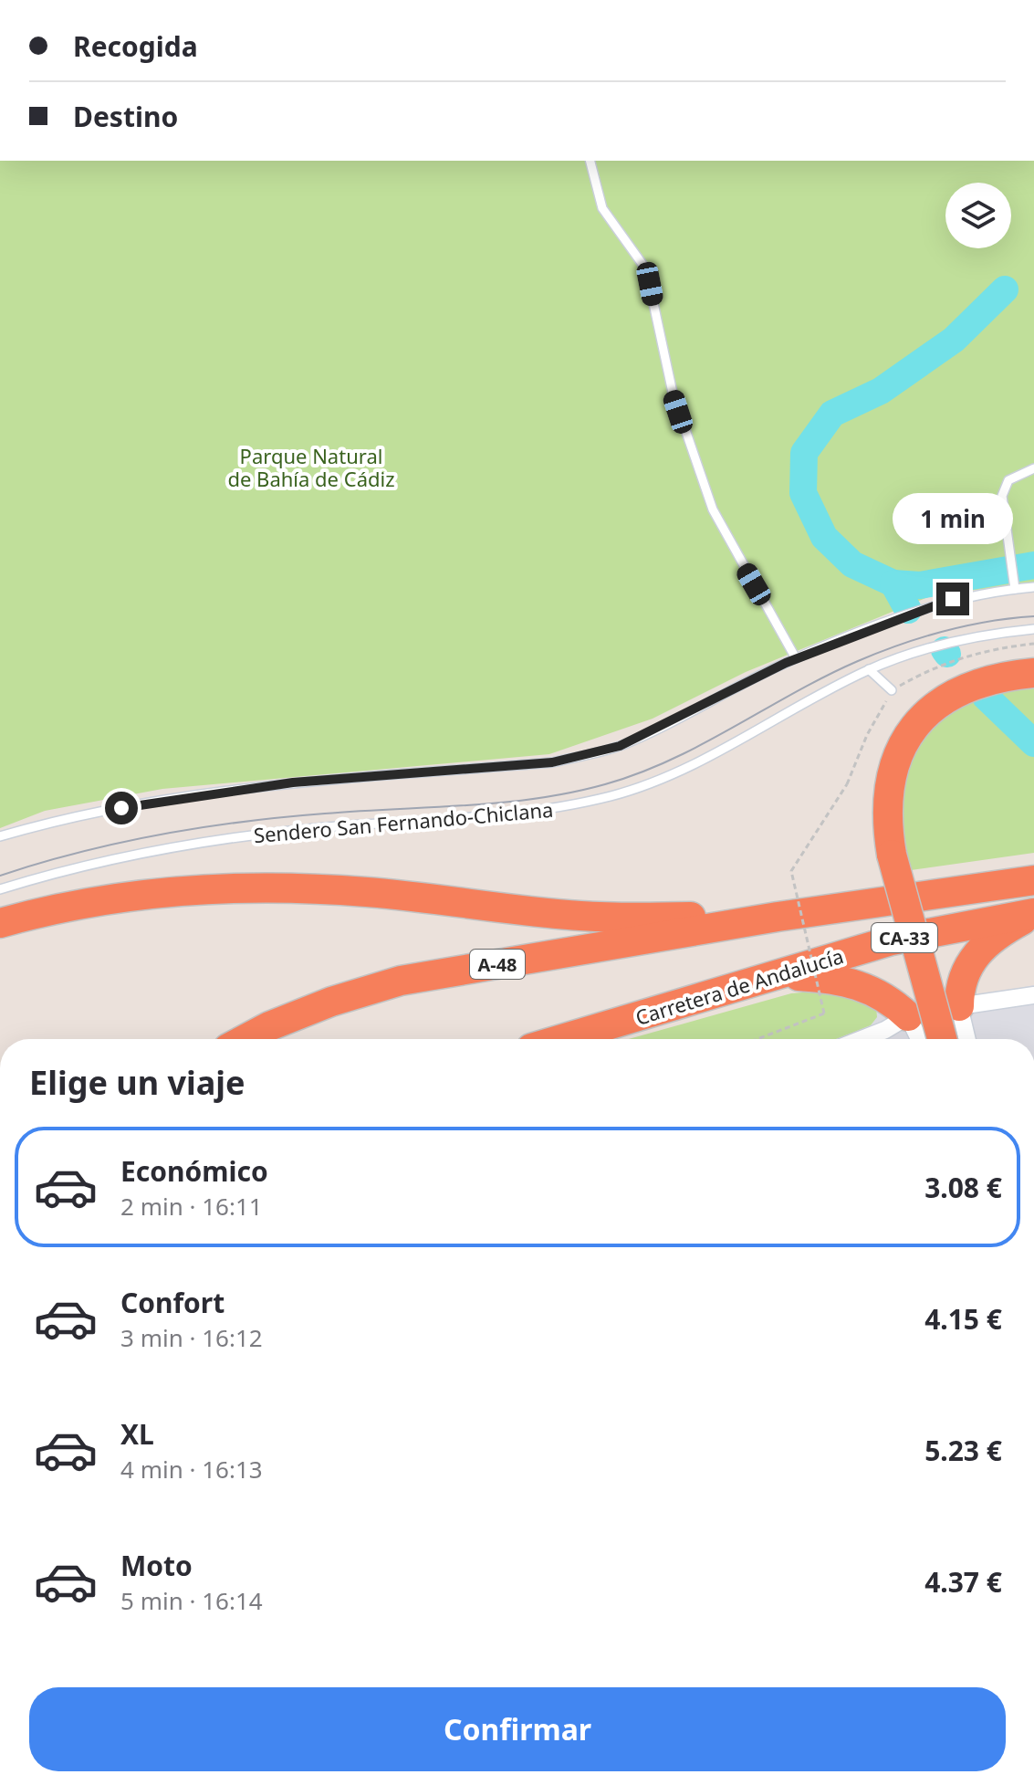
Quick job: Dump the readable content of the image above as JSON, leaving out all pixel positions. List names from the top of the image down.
{
  "streets": {
    "highway": ["CA-33", "A-48", "Carretera de Andalucía"],
    "lane": ["Sendero San Fernando-Chiclana"]
  },
  "crossings": [
    ["CA-33", "A-48"]
  ],
  "parks": ["Parque Natural de Bahía de Cádiz"],
  "page": {
    "banner": ["Recogida", "Destino"],
    "bubble": "1 min",
    "heading": "Elige un viaje",
    "list": [
      {
        "name": "Económico",
        "note": "2 min · 16:11",
        "value": "3.08 €"
      },
      {
        "name": "Confort",
        "note": "3 min · 16:12",
        "value": "4.15 €"
      },
      {
        "name": "XL",
        "note": "4 min · 16:13",
        "value": "5.23 €"
      },
      {
        "name": "Moto",
        "note": "5 min · 16:14",
        "value": "4.37 €"
      }
    ],
    "buttons": "Confirmar"
  }
}
